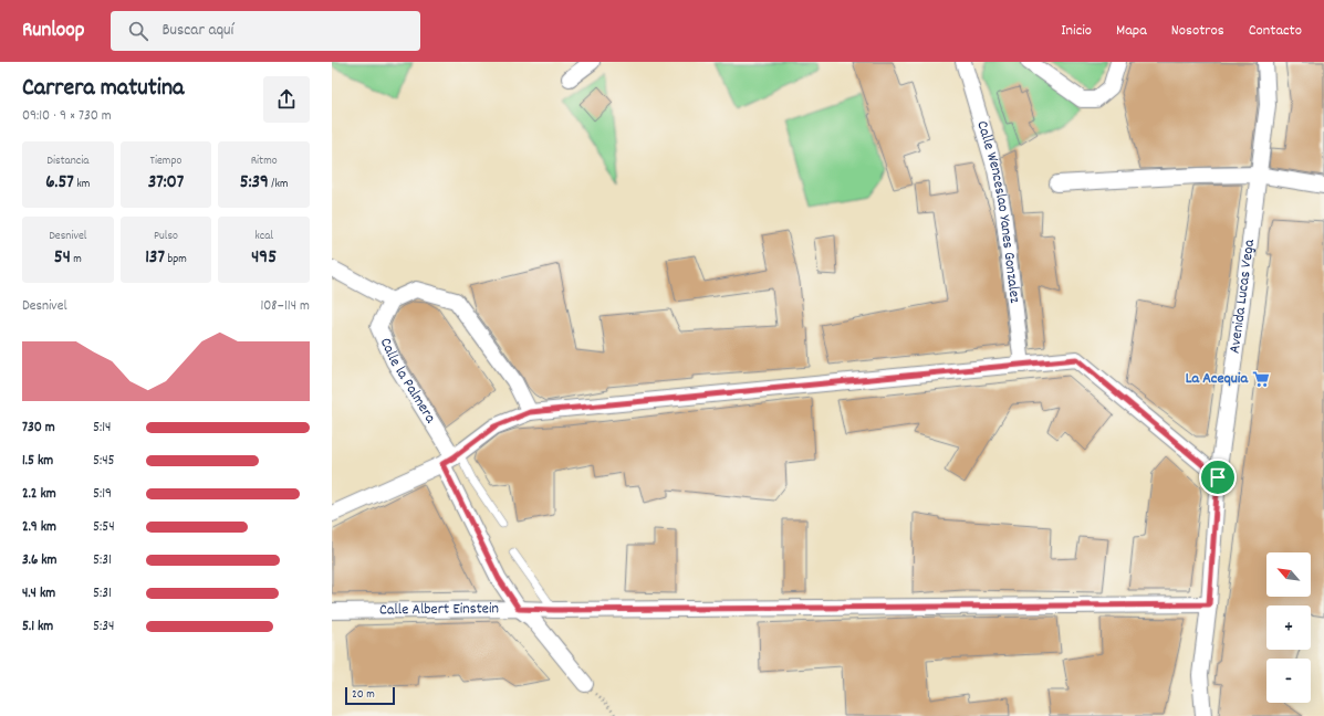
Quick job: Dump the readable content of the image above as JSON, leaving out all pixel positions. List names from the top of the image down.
{
  "streets": {
    "street": [
      "Calle Wenceslao Yanes Gonzalez",
      "Avenida Lucas Vega",
      "Calle la Palmera",
      "Calle Albert Einstein"
    ]
  },
  "crossings": [
    ["Avenida Lucas Vega", "Calle Albert Einstein"]
  ],
  "places": {
    "supermarket": ["La Acequia"]
  },
  "scale_bar": "20 m",
  "north": "top left",
  "page": {
    "header": "Runloop",
    "search": "Buscar aquí",
    "nav": [
      "Inicio",
      "Mapa",
      "Nosotros",
      "Contacto"
    ],
    "heading": ["Carrera matutina", "09:10 · 9 × 730 m"],
    "stats": [
      ["Distancia", "6.57 km"],
      ["Tiempo", "37:07"],
      ["Ritmo", "5:39 /km"],
      ["Desnivel", "54 m"],
      ["Pulso", "137 bpm"],
      ["kcal", "495"]
    ],
    "chart": ["Desnivel", "108–114 m"],
    "list": [
      {
        "name": "730 m",
        "note": "5:14"
      },
      {
        "name": "1.5 km",
        "note": "5:45"
      },
      {
        "name": "2.2 km",
        "note": "5:19"
      },
      {
        "name": "2.9 km",
        "note": "5:54"
      },
      {
        "name": "3.6 km",
        "note": "5:31"
      },
      {
        "name": "4.4 km",
        "note": "5:31"
      },
      {
        "name": "5.1 km",
        "note": "5:34"
      }
    ],
    "map_buttons": ["+", "−"],
    "scale": "20 m"
  }
}
